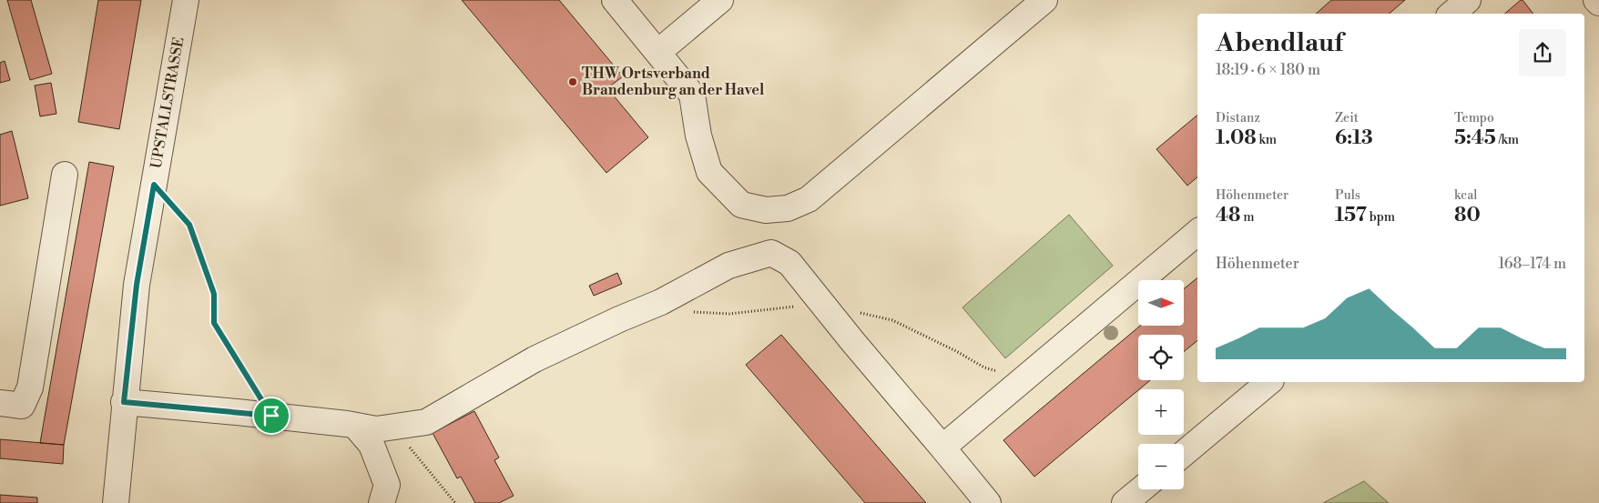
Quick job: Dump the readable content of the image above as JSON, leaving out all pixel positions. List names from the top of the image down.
{
  "streets": {
    "street": ["UPSTALLSTRASSE"]
  },
  "places": ["THW Ortsverband Brandenburg an der Havel"],
  "north": "right",
  "page": {
    "heading": ["Abendlauf", "18:19 · 6 × 180 m"],
    "stats": [
      ["Distanz", "1.08 km"],
      ["Zeit", "6:13"],
      ["Tempo", "5:45 /km"],
      ["Höhenmeter", "48 m"],
      ["Puls", "157 bpm"],
      ["kcal", "80"]
    ],
    "chart": ["Höhenmeter", "168–174 m"],
    "map_buttons": ["+", "−"]
  }
}
